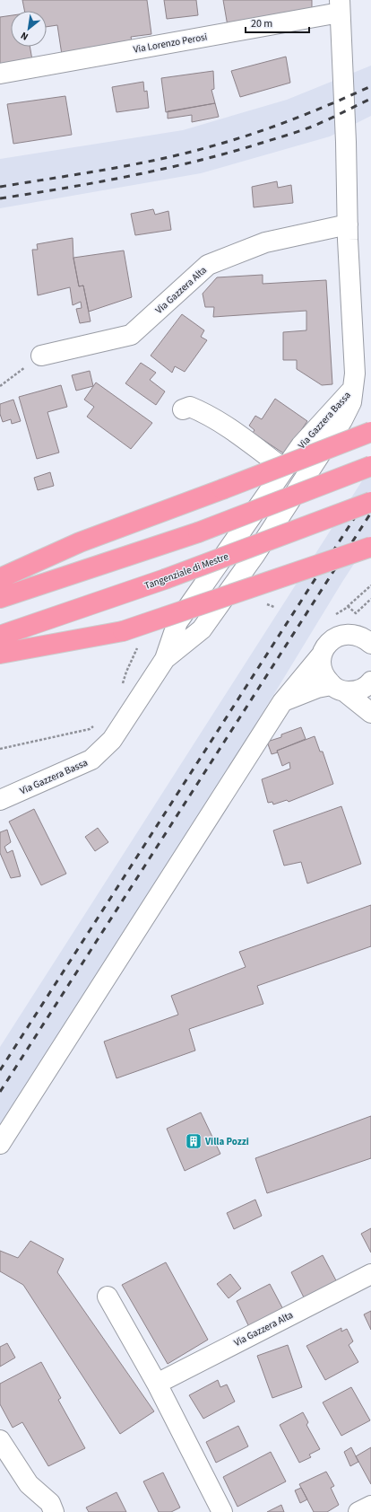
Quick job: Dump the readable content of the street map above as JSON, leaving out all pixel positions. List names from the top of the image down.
{
  "streets": {
    "highway": ["Tangenziale di Mestre"],
    "street": ["Via Lorenzo Perosi", "Via Gazzera Alta", "Via Gazzera Bassa"]
  },
  "places": {
    "building": ["Villa Pozzi"]
  },
  "scale_bar": "20 m",
  "north": "bottom left"
}
